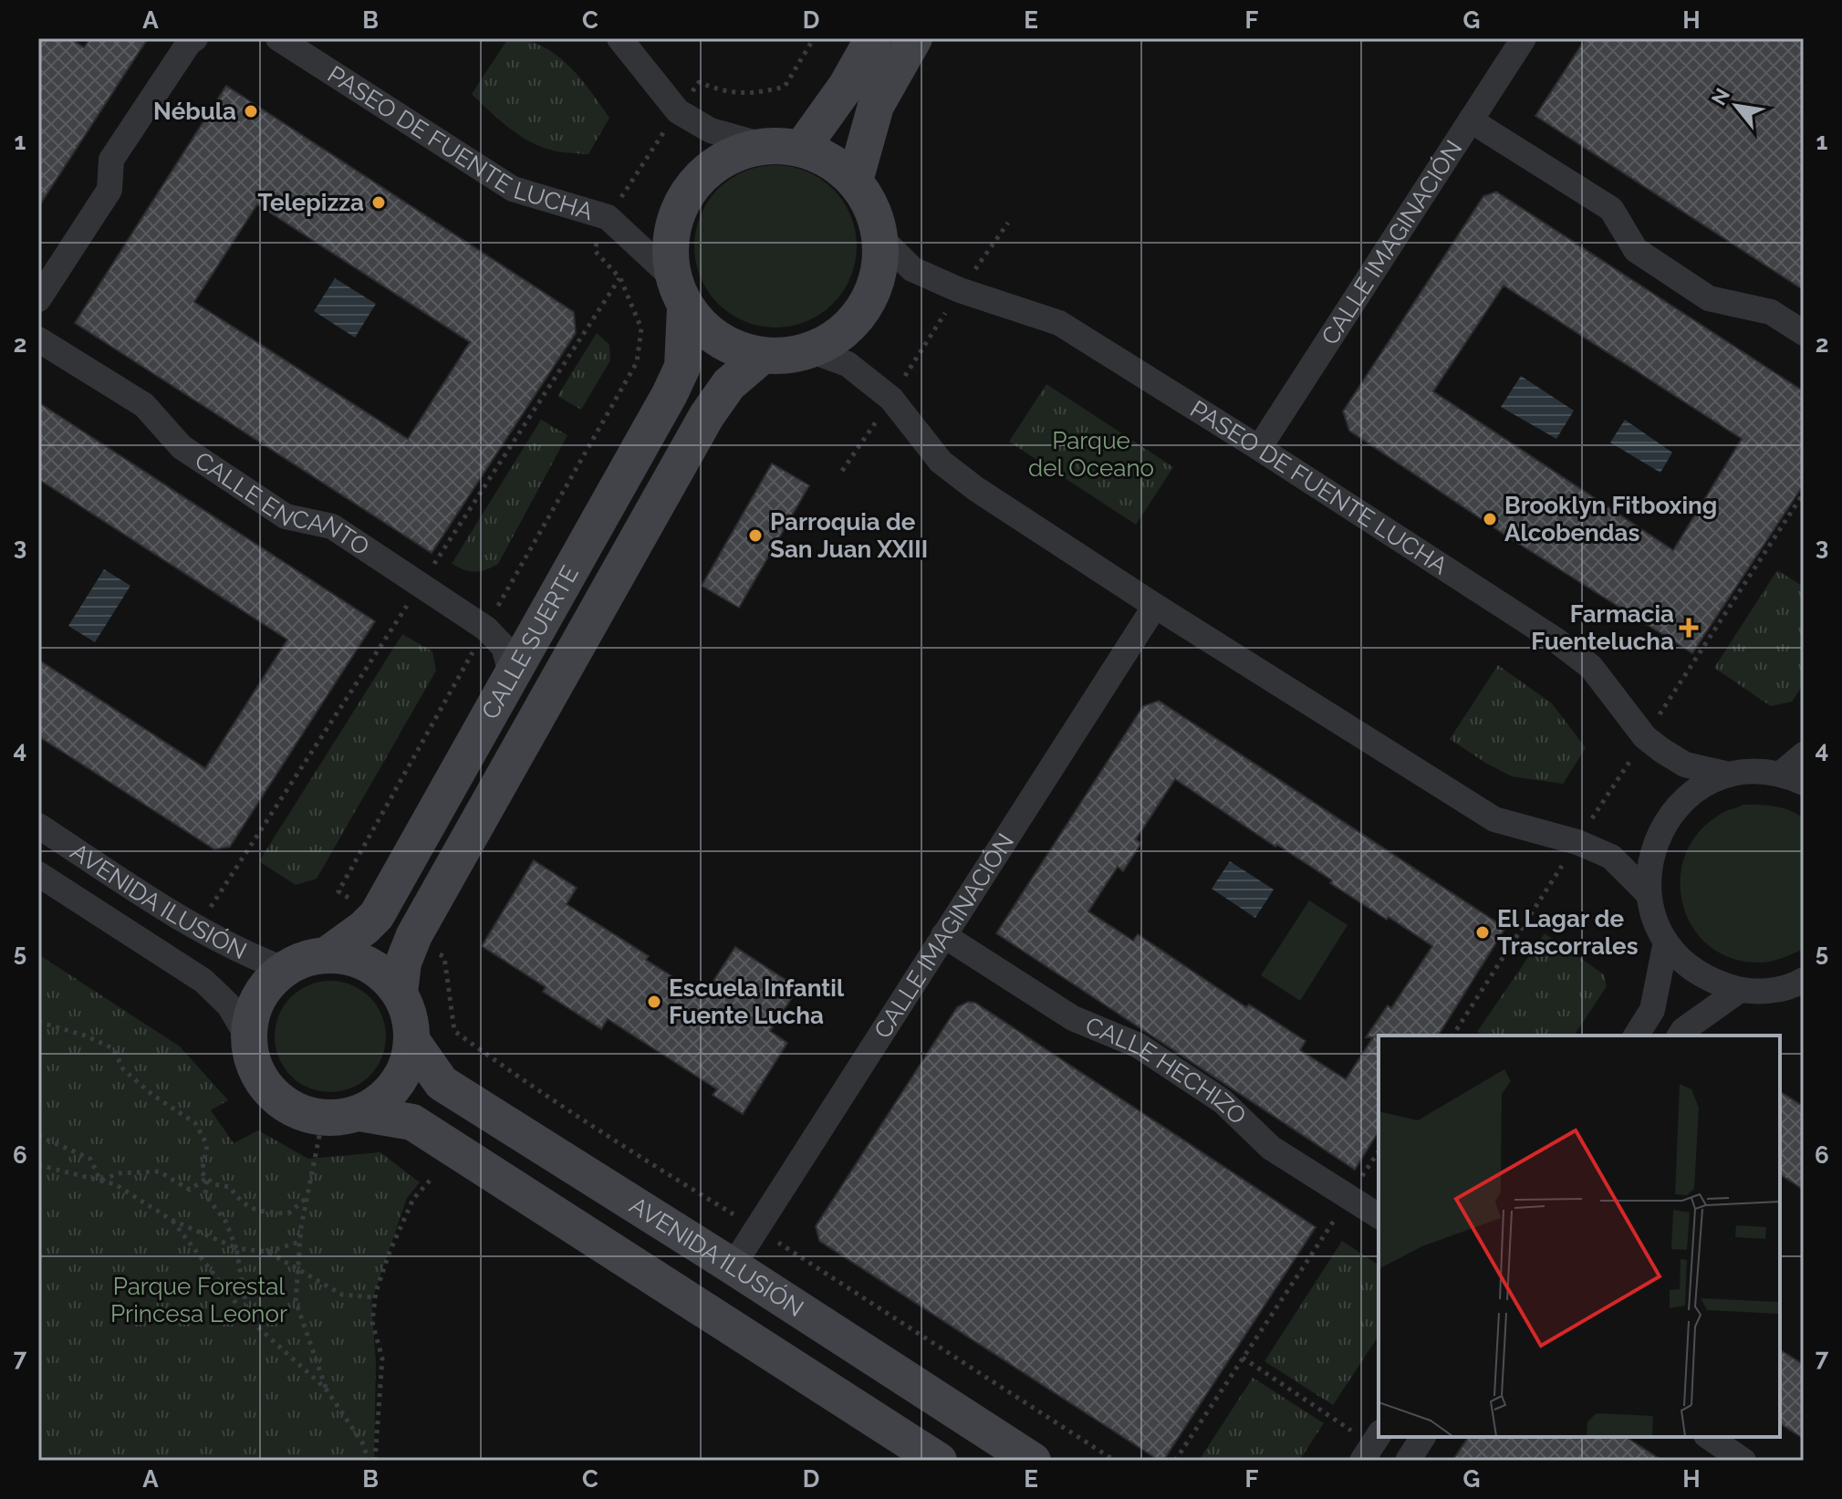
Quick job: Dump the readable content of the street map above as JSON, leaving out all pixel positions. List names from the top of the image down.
{
  "streets": {
    "main road": ["CALLE SUERTE", "AVENIDA ILUSIÓN"],
    "street": [
      "PASEO DE FUENTE LUCHA",
      "CALLE IMAGINACIÓN",
      "CALLE ENCANTO",
      "CALLE HECHIZO"
    ]
  },
  "crossings": [
    ["PASEO DE FUENTE LUCHA", "CALLE IMAGINACIÓN"],
    ["PASEO DE FUENTE LUCHA", "CALLE SUERTE"],
    ["CALLE IMAGINACIÓN", "AVENIDA ILUSIÓN"],
    ["CALLE IMAGINACIÓN", "CALLE HECHIZO"],
    ["CALLE ENCANTO", "CALLE SUERTE"],
    ["CALLE SUERTE", "AVENIDA ILUSIÓN"]
  ],
  "parks": ["Parque del Oceano", "Parque Forestal Princesa Leonor"],
  "places": {
    "other": [
      "Nébula",
      "Telepizza",
      "Brooklyn Fitboxing Alcobendas",
      "Parroquia de San Juan XXIII",
      "El Lagar de Trascorrales",
      "Escuela Infantil Fuente Lucha"
    ],
    "health": ["Farmacia Fuentelucha"]
  },
  "north": "top left",
  "grid": {
    "columns": [
      "A",
      "B",
      "C",
      "D",
      "E",
      "F",
      "G",
      "H"
    ],
    "rows": [
      "1",
      "2",
      "3",
      "4",
      "5",
      "6",
      "7"
    ]
  }
}
